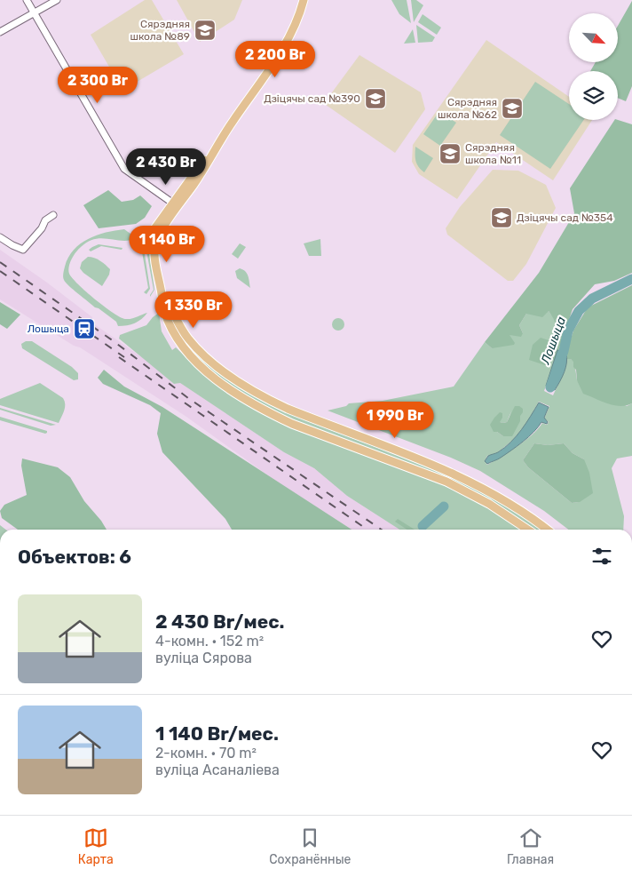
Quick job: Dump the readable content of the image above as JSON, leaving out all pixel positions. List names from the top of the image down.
{
  "water": ["Лошыца"],
  "places": {
    "school or university": [
      "Сярэдняя школа №89",
      "Дзіцячы сад №390",
      "Сярэдняя школа №62",
      "Сярэдняя школа №11",
      "Дзіцячы сад №354"
    ],
    "station": ["Лошыца"]
  },
  "north": "bottom right",
  "page": {
    "price": [
      "2 200 Br",
      "2 300 Br",
      "2 430 Br",
      "1 140 Br",
      "1 330 Br",
      "1 990 Br"
    ],
    "heading": "Объектов: 6",
    "list": [
      {
        "name": "2 430 Br/мес.",
        "note": "4-комн. · 152 m² · вуліца Сярова"
      },
      {
        "name": "1 140 Br/мес.",
        "note": "2-комн. · 70 m² · вуліца Асаналіева"
      }
    ],
    "tabs": ["Карта", "Сохранённые", "Главная"]
  }
}
